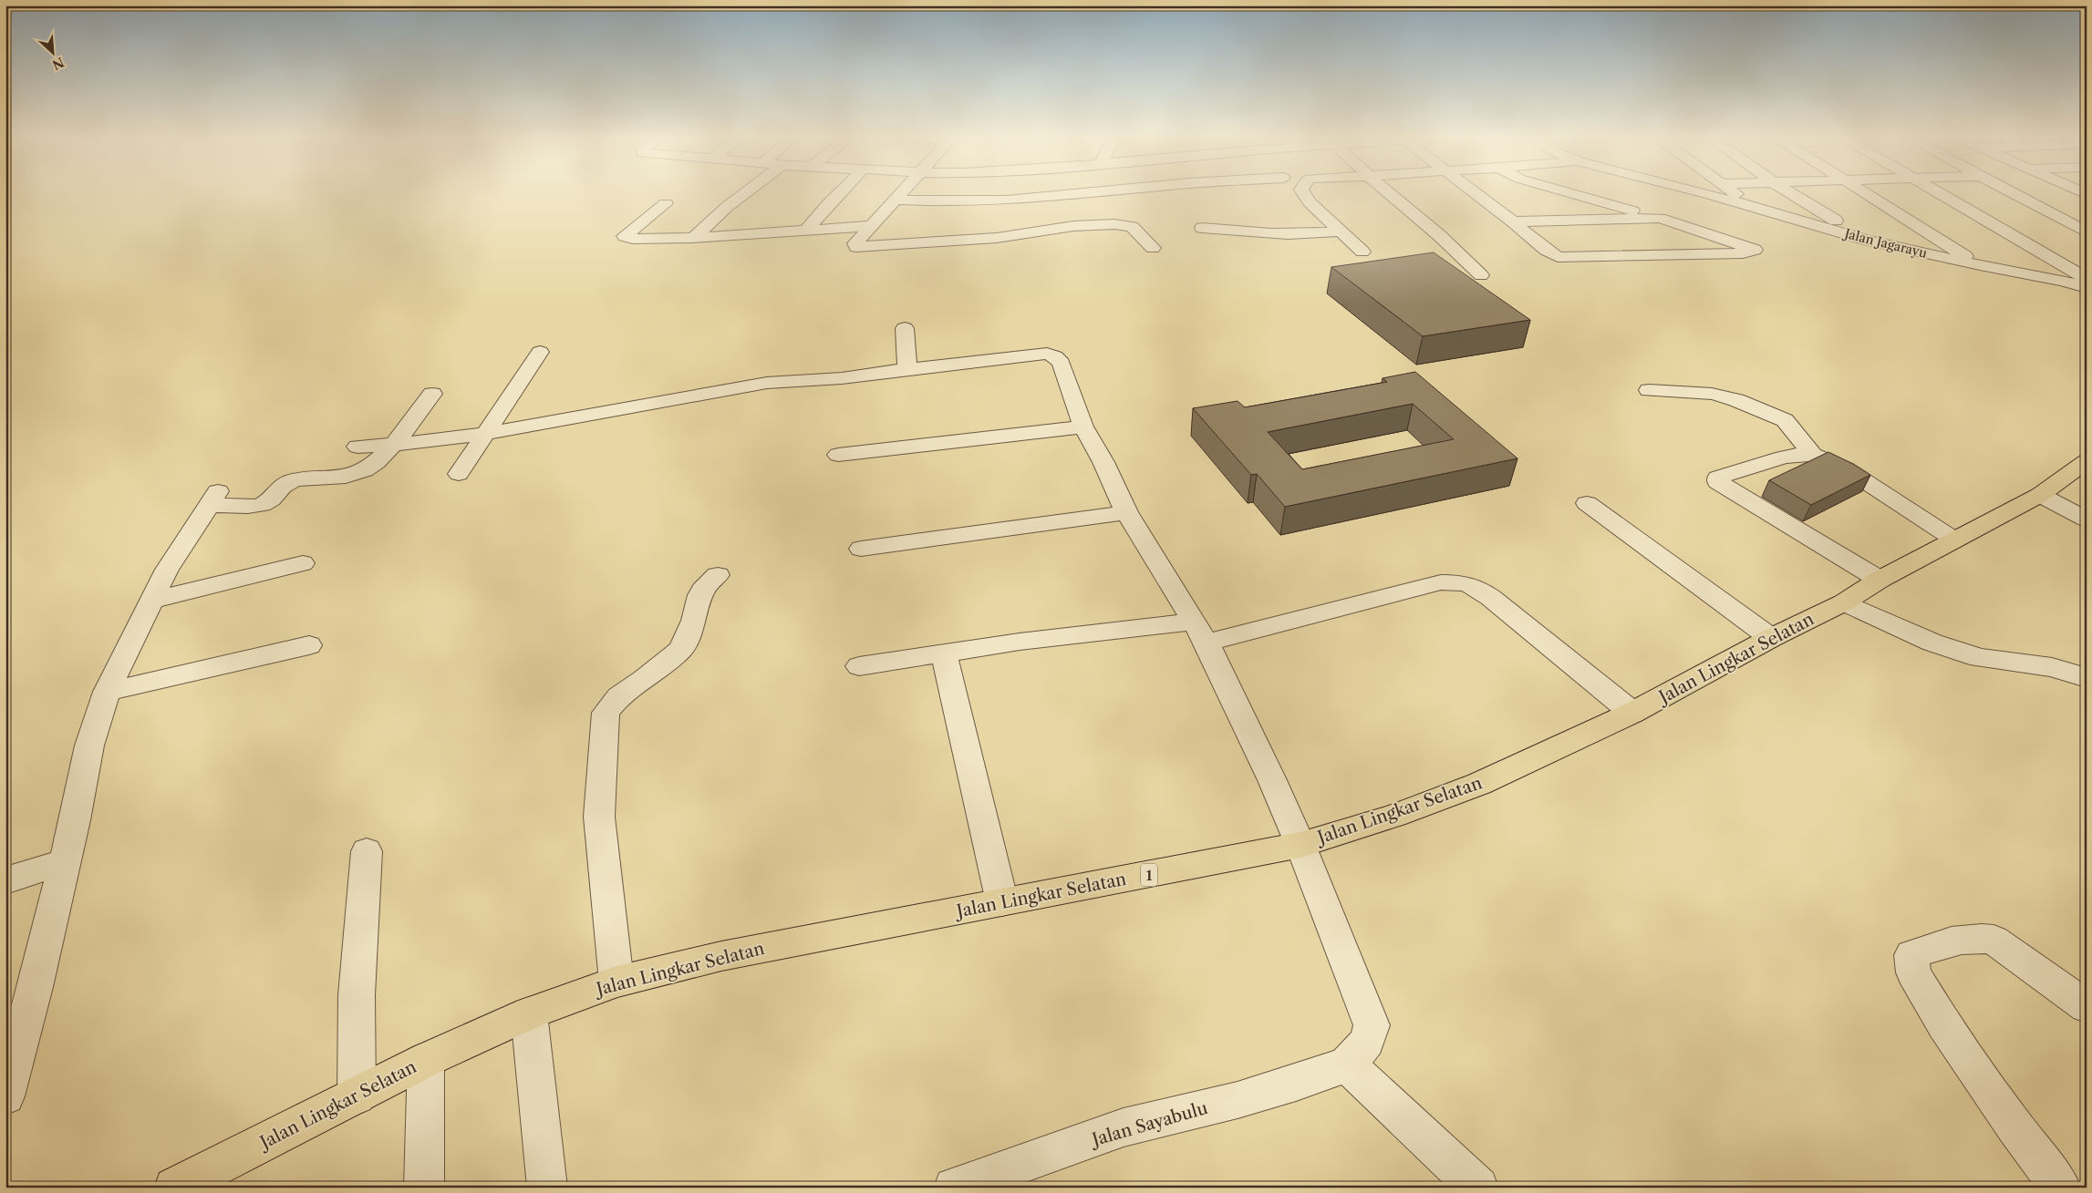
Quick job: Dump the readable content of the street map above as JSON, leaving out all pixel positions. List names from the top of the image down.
{
  "streets": {
    "highway": ["Jalan Lingkar Selatan", "1"],
    "street": ["Jalan Jagarayu", "Jalan Sayabulu"]
  },
  "north": "bottom right"
}
